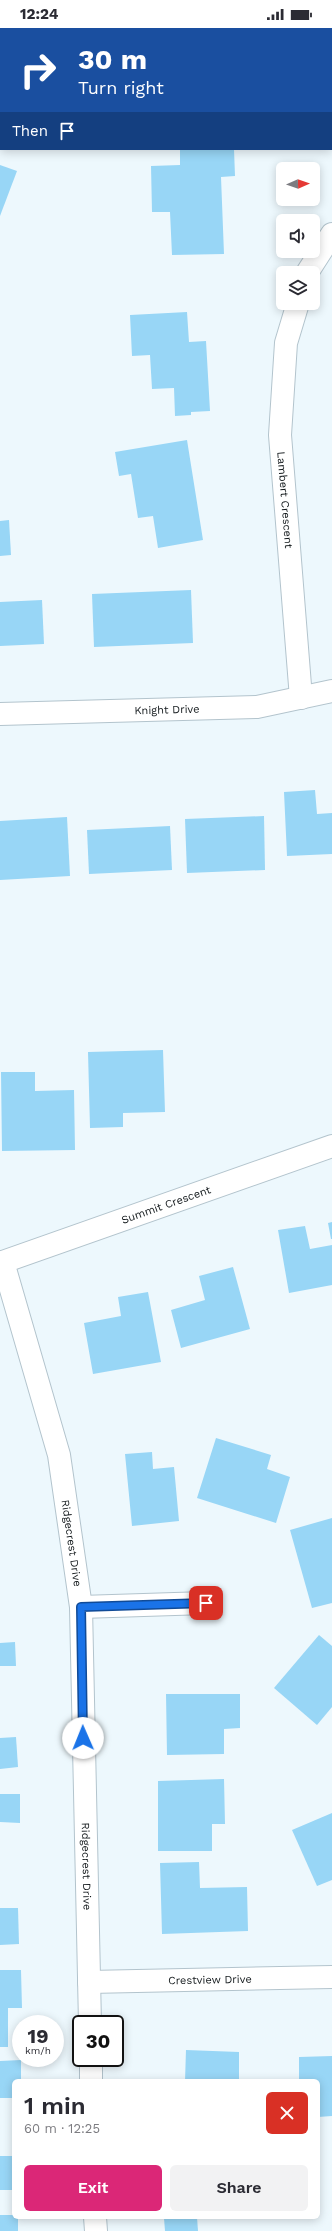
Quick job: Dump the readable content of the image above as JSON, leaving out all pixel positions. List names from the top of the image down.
{
  "streets": {
    "street": [
      "Lambert Crescent",
      "Knight Drive",
      "Summit Crescent",
      "Ridgecrest Drive",
      "Crestview Drive"
    ]
  },
  "crossings": [
    ["Lambert Crescent", "Knight Drive"],
    ["Summit Crescent", "Ridgecrest Drive"],
    ["Ridgecrest Drive", "Crestview Drive"]
  ],
  "north": "right",
  "page": {
    "status": "12:24",
    "turn": ["30 m", "Turn right"],
    "then": "Then",
    "speed": "19 km/h",
    "limit": "30",
    "heading": ["1 min", "60 m · 12:25"],
    "buttons": ["Exit", "Share"]
  }
}
